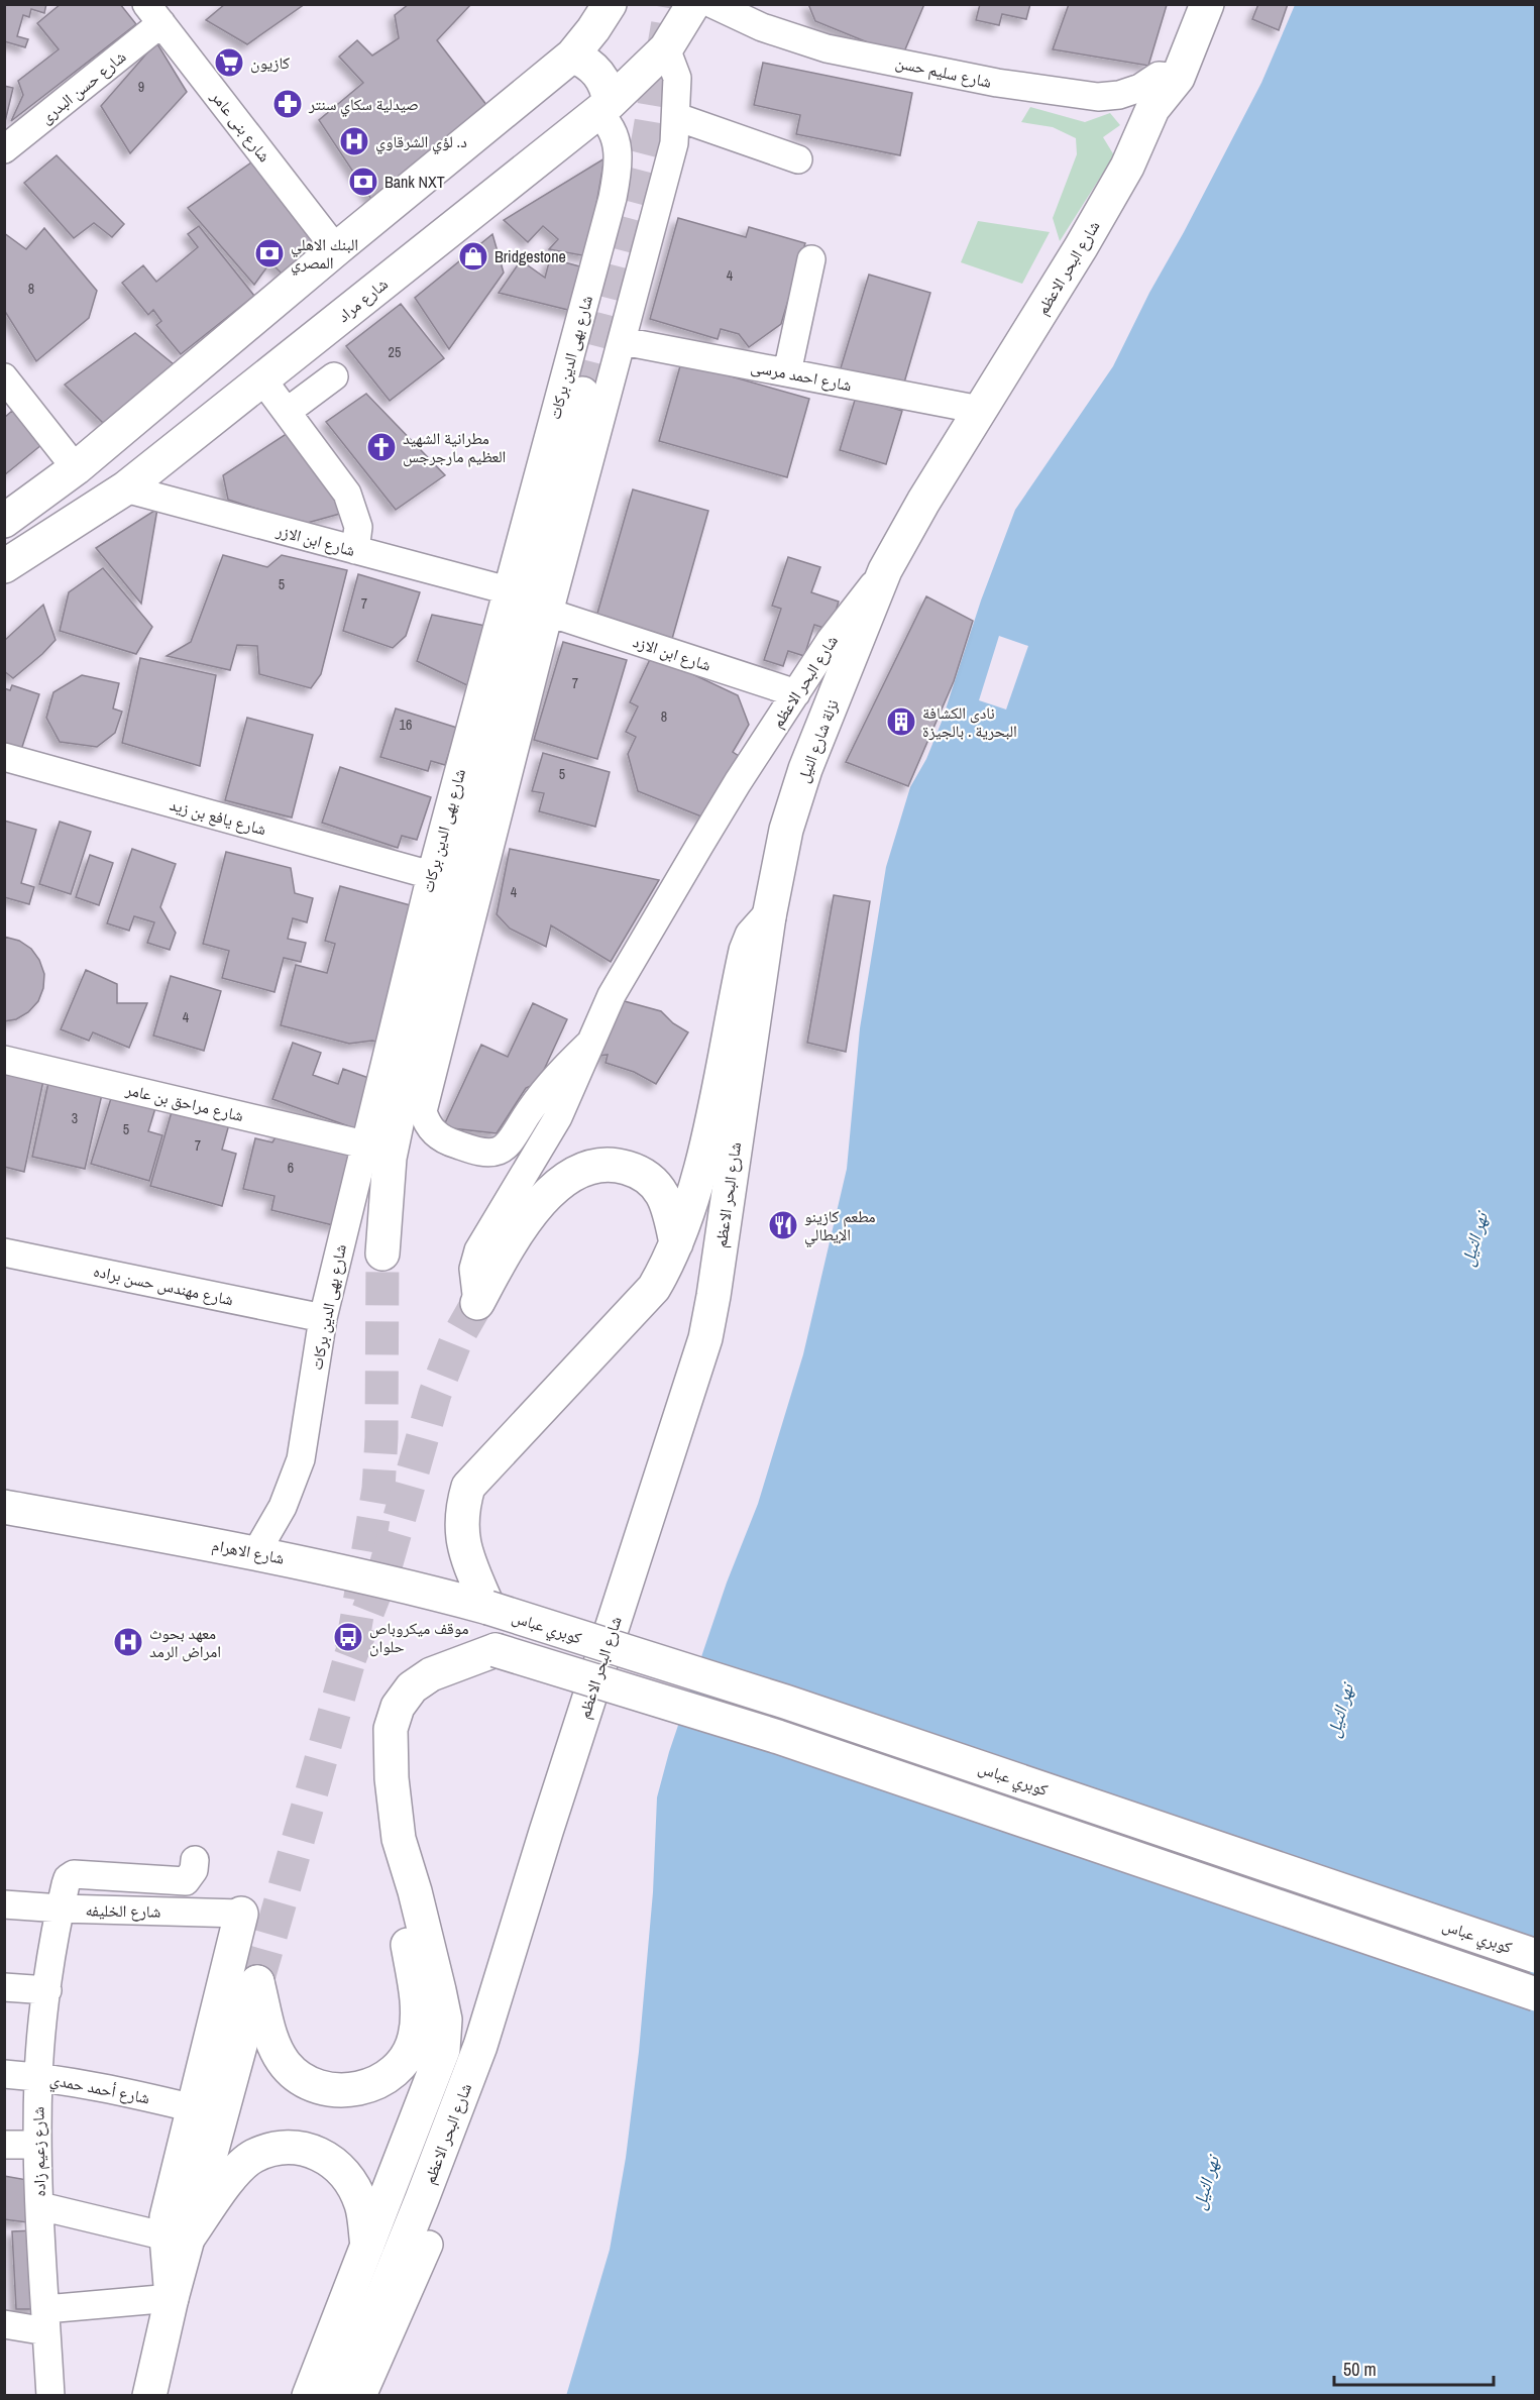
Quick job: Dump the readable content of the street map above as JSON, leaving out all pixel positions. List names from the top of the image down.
{
  "streets": {
    "main road": [
      "شارع البحر الاعظم",
      "شارع مراد",
      "شارع بهى الدين بركات",
      "نزلة شارع النيل",
      "شارع الاهرام",
      "كوبري عباس"
    ],
    "street": [
      "شارع سليم حسن",
      "شارع حسن البدرى",
      "شارع بنى عامر",
      "شارع احمد مرسى",
      "شارع ابن الازر",
      "شارع ابن الازد",
      "شارع يافع بن زيد",
      "شارع مراحق بن عامر",
      "شارع مهندس حسن براده",
      "شارع الخليفه",
      "شارع أحمد حمدي",
      "شارع زعيم زاده"
    ]
  },
  "crossings": [
    ["شارع سليم حسن", "شارع البحر الاعظم"],
    ["شارع حسن البدرى", "شارع بنى عامر"],
    ["شارع البحر الاعظم", "شارع احمد مرسى"],
    ["شارع البحر الاعظم", "شارع ابن الازد"],
    ["شارع البحر الاعظم", "نزلة شارع النيل"],
    ["شارع مراد", "شارع بهى الدين بركات"],
    ["شارع مراد", "شارع ابن الازر"],
    ["شارع بهى الدين بركات", "شارع ابن الازر"],
    ["شارع بهى الدين بركات", "شارع يافع بن زيد"],
    ["شارع بهى الدين بركات", "شارع مراحق بن عامر"],
    ["شارع بهى الدين بركات", "شارع مهندس حسن براده"],
    ["شارع بهى الدين بركات", "شارع الاهرام"],
    ["شارع الاهرام", "كوبري عباس"],
    ["شارع الخليفه", "شارع زعيم زاده"],
    ["شارع أحمد حمدي", "شارع زعيم زاده"]
  ],
  "water": ["نهر النيل"],
  "places": {
    "supermarket": ["كازيون"],
    "pharmacy": ["صيدلية سكاي سنتر"],
    "hospital": ["د. لؤي الشرقاوي", "معهد بحوث امراض الرمد"],
    "bank": ["Bank NXT", "البنك الاهلي المصري"],
    "shop": ["Bridgestone"],
    "church": ["مطرانية الشهيد العظيم مارجرجس"],
    "building": ["نادى الكشافة البحرية . بالجيزة"],
    "restaurant": ["مطعم كازينو الإيطالي"],
    "bus stop": ["موقف ميكروباص حلوان"]
  },
  "house_numbers": [
    "9",
    "4",
    "8",
    "25",
    "5",
    "7",
    "7",
    "8",
    "16",
    "5",
    "4",
    "4",
    "3",
    "5",
    "7",
    "6"
  ],
  "scale_bar": "50 m"
}
